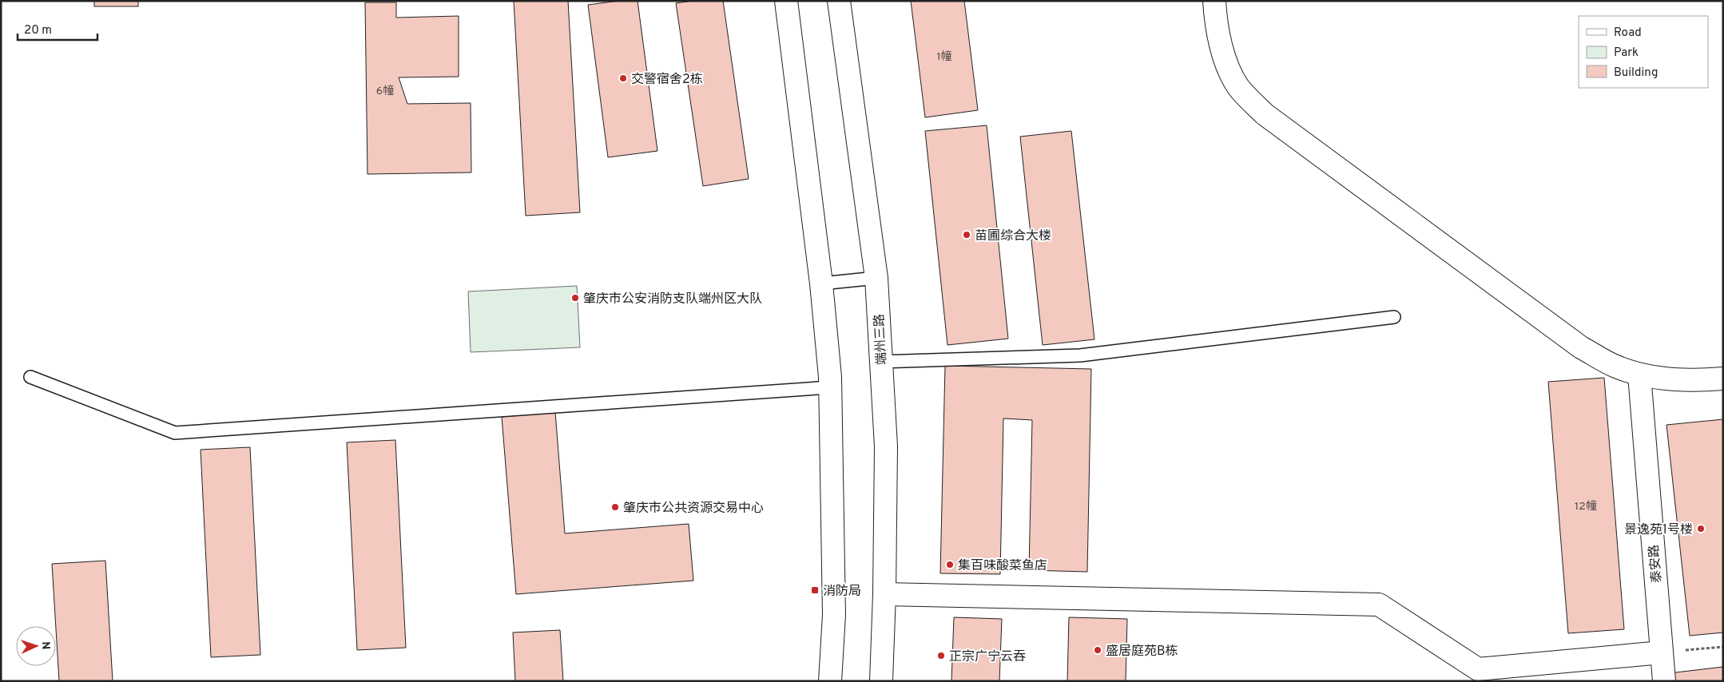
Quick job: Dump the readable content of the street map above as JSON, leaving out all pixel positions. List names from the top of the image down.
{
  "streets": {
    "street": ["端州三路", "泰安路"]
  },
  "places": {
    "other": [
      "交警宿舍2栋",
      "苗圃综合大楼",
      "肇庆市公安消防支队端州区大队",
      "肇庆市公共资源交易中心",
      "景逸苑1号楼",
      "集百味酸菜鱼店",
      "盛居庭苑B栋",
      "正宗广宁云吞"
    ],
    "transit": ["消防局"]
  },
  "house_numbers": ["1幢", "6幢", "12幢"],
  "legend": ["Road", "Park", "Building"],
  "scale_bar": "20 m",
  "north": "right"
}
